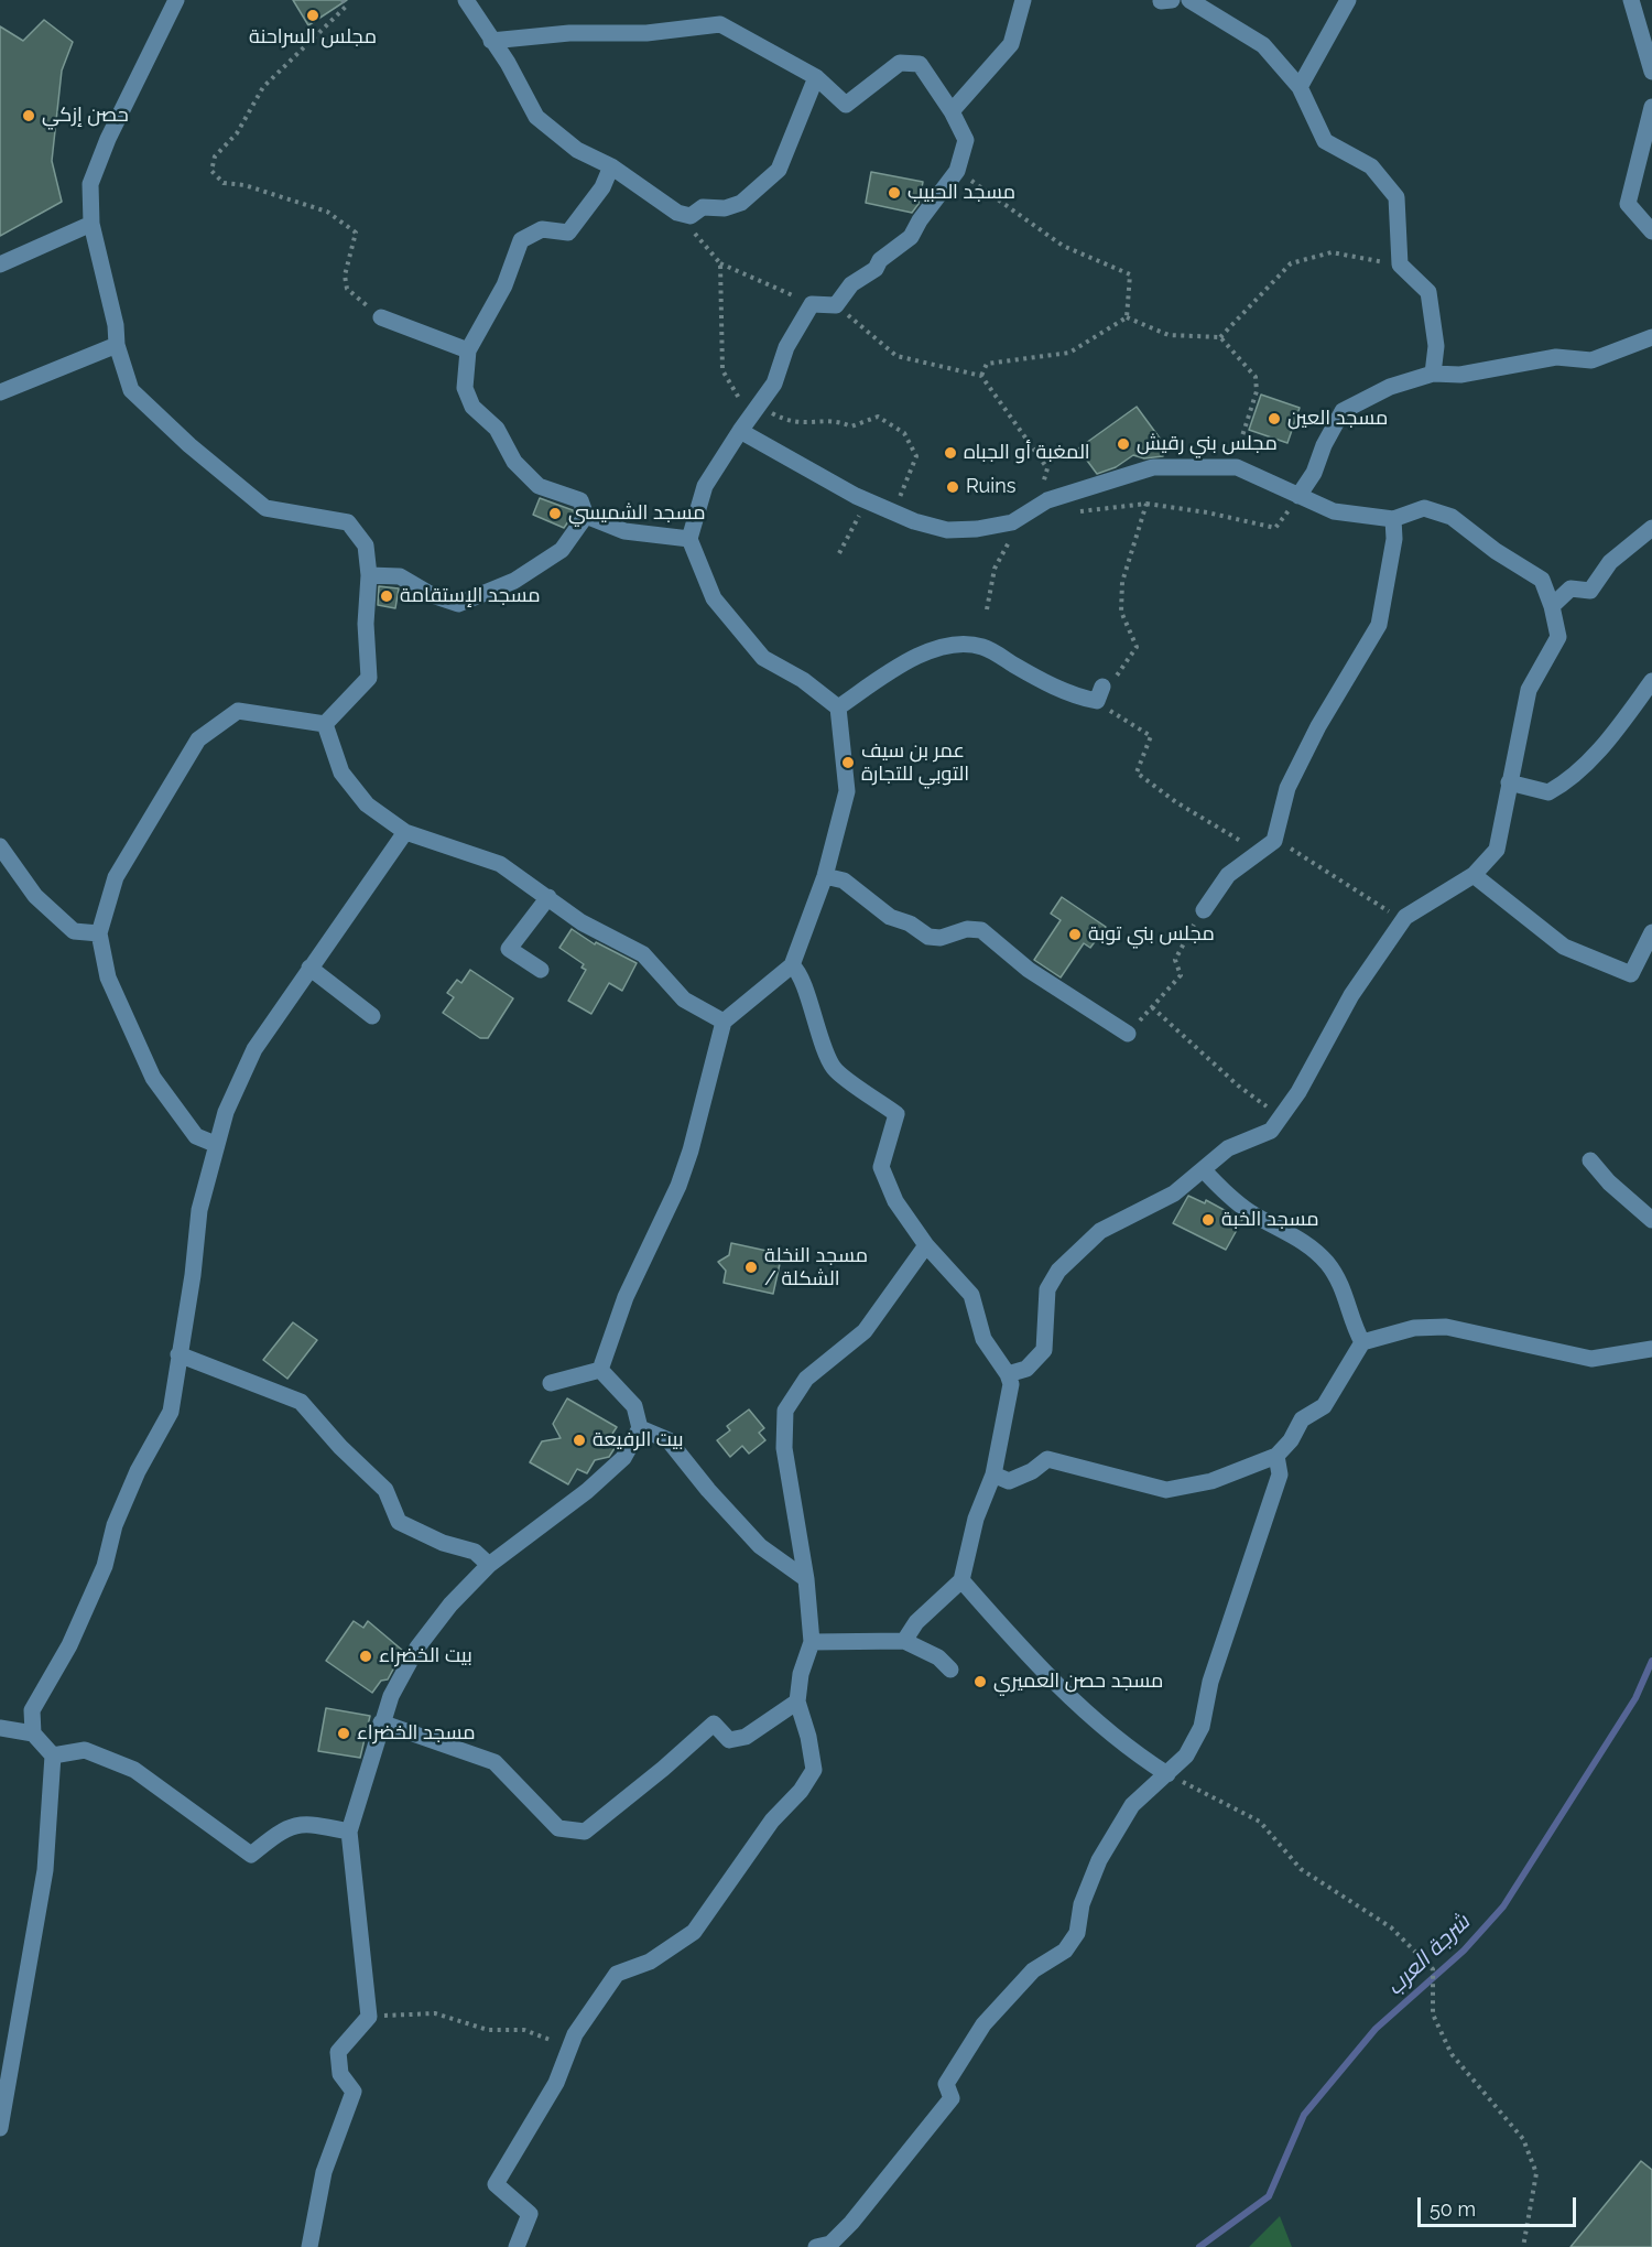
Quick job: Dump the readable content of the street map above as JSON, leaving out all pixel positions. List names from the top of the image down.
{
  "water": ["شرجة العرب"],
  "places": [
    "مجلس السراحنة",
    "حصن إزكي",
    "مسجد الحبيب",
    "مسجد العين",
    "مجلس بني رقيش",
    "المغبة أو الجباه",
    "Ruins",
    "مسجد الشميسي",
    "مسجد الإستقامة",
    "عمر بن سيف التوبي للتجارة",
    "مجلس بني توبة",
    "مسجد الخبة",
    "مسجد النخلة / الشكلة",
    "بيت الرفيعة",
    "بيت الخضراء",
    "مسجد حصن العميري",
    "مسجد الخضراء"
  ],
  "scale_bar": "50 m"
}
